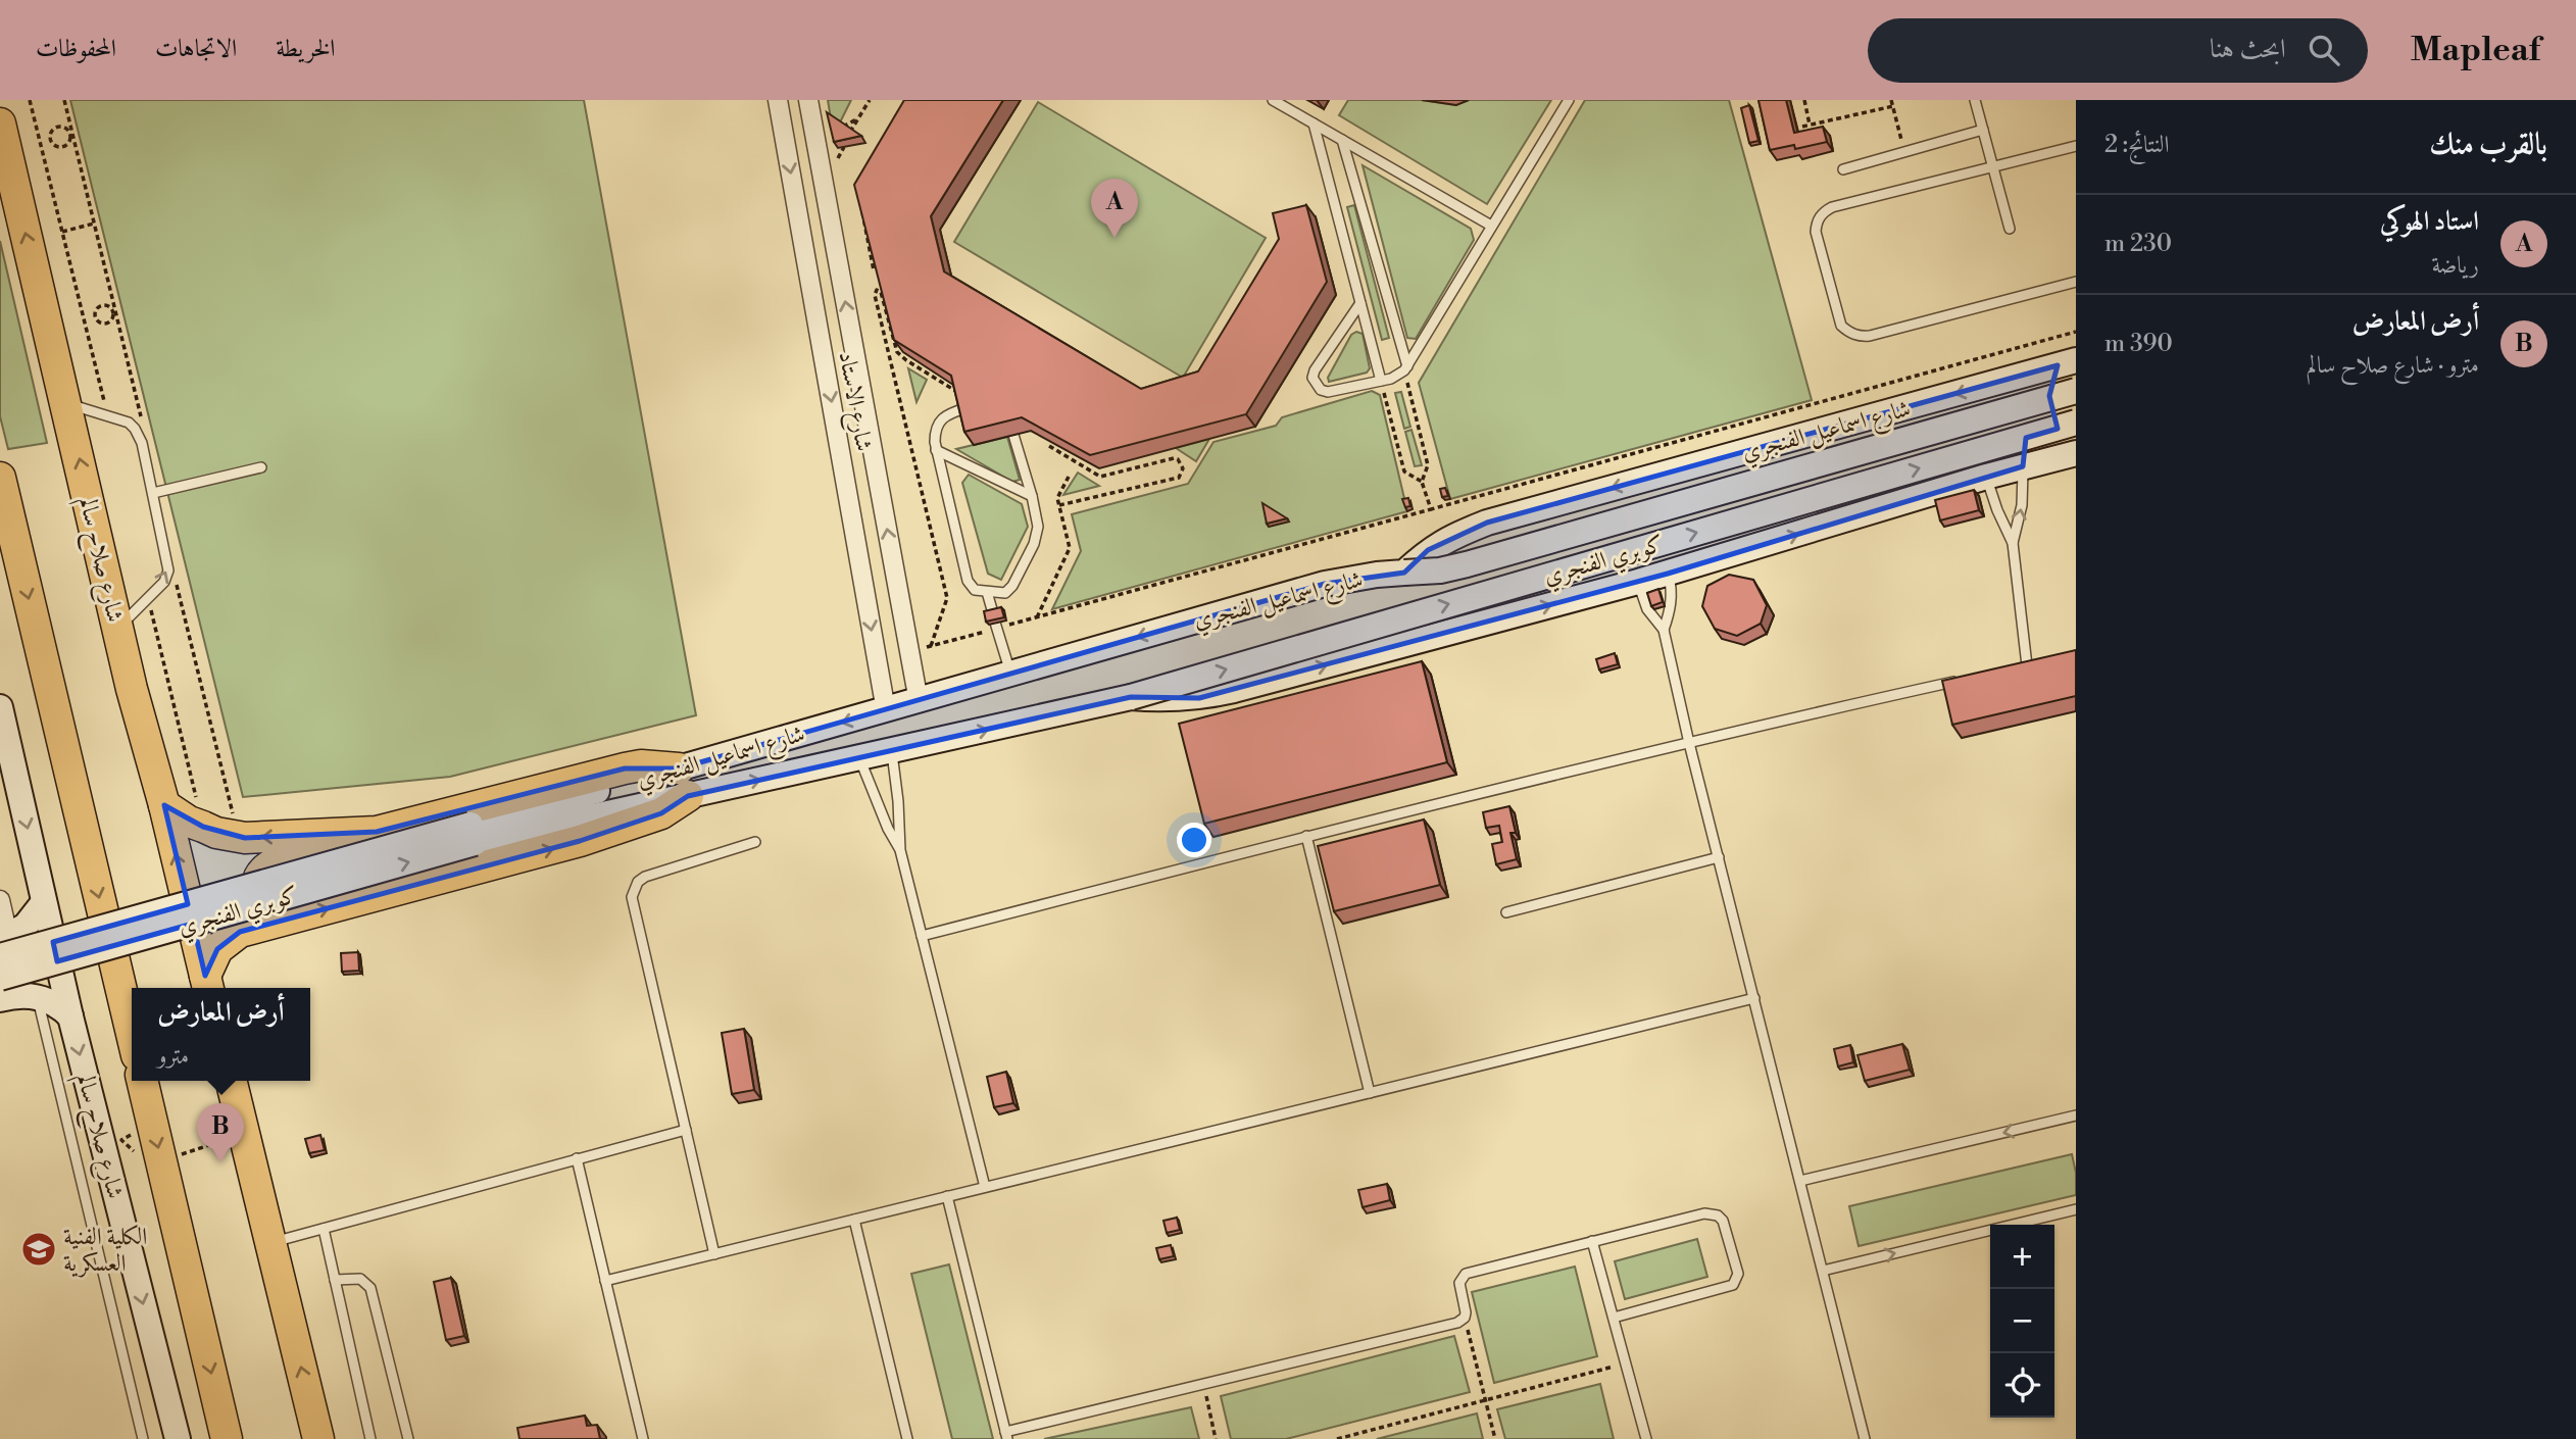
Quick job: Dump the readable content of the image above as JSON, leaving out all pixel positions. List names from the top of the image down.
{
  "streets": {
    "highway": ["شارع صلاح سالم"],
    "main road": ["شارع اسماعيل الفنجري", "كوبري الفنجري"],
    "street": ["شارع الاستاد"]
  },
  "crossings": [
    ["شارع الاستاد", "شارع اسماعيل الفنجري"],
    ["شارع اسماعيل الفنجري", "كوبري الفنجري"]
  ],
  "places": {
    "school or university": ["الكلية الفنية العسكرية"]
  },
  "page": {
    "header": "Mapleaf",
    "search": "ابحث هنا",
    "nav": ["الخريطة", "الاتجاهات", "المحفوظات"],
    "heading": ["بالقرب منك", "النتائج: 2"],
    "pins": ["A", "B"],
    "list": [
      {
        "mark": "A",
        "name": "استاد الهوكي",
        "note": "رياضة",
        "value": "230 m"
      },
      {
        "mark": "B",
        "name": "أرض المعارض",
        "note": "مترو · شارع صلاح سالم",
        "value": "390 m"
      }
    ],
    "popup": ["أرض المعارض", "مترو"],
    "map_buttons": ["+", "−"]
  }
}
